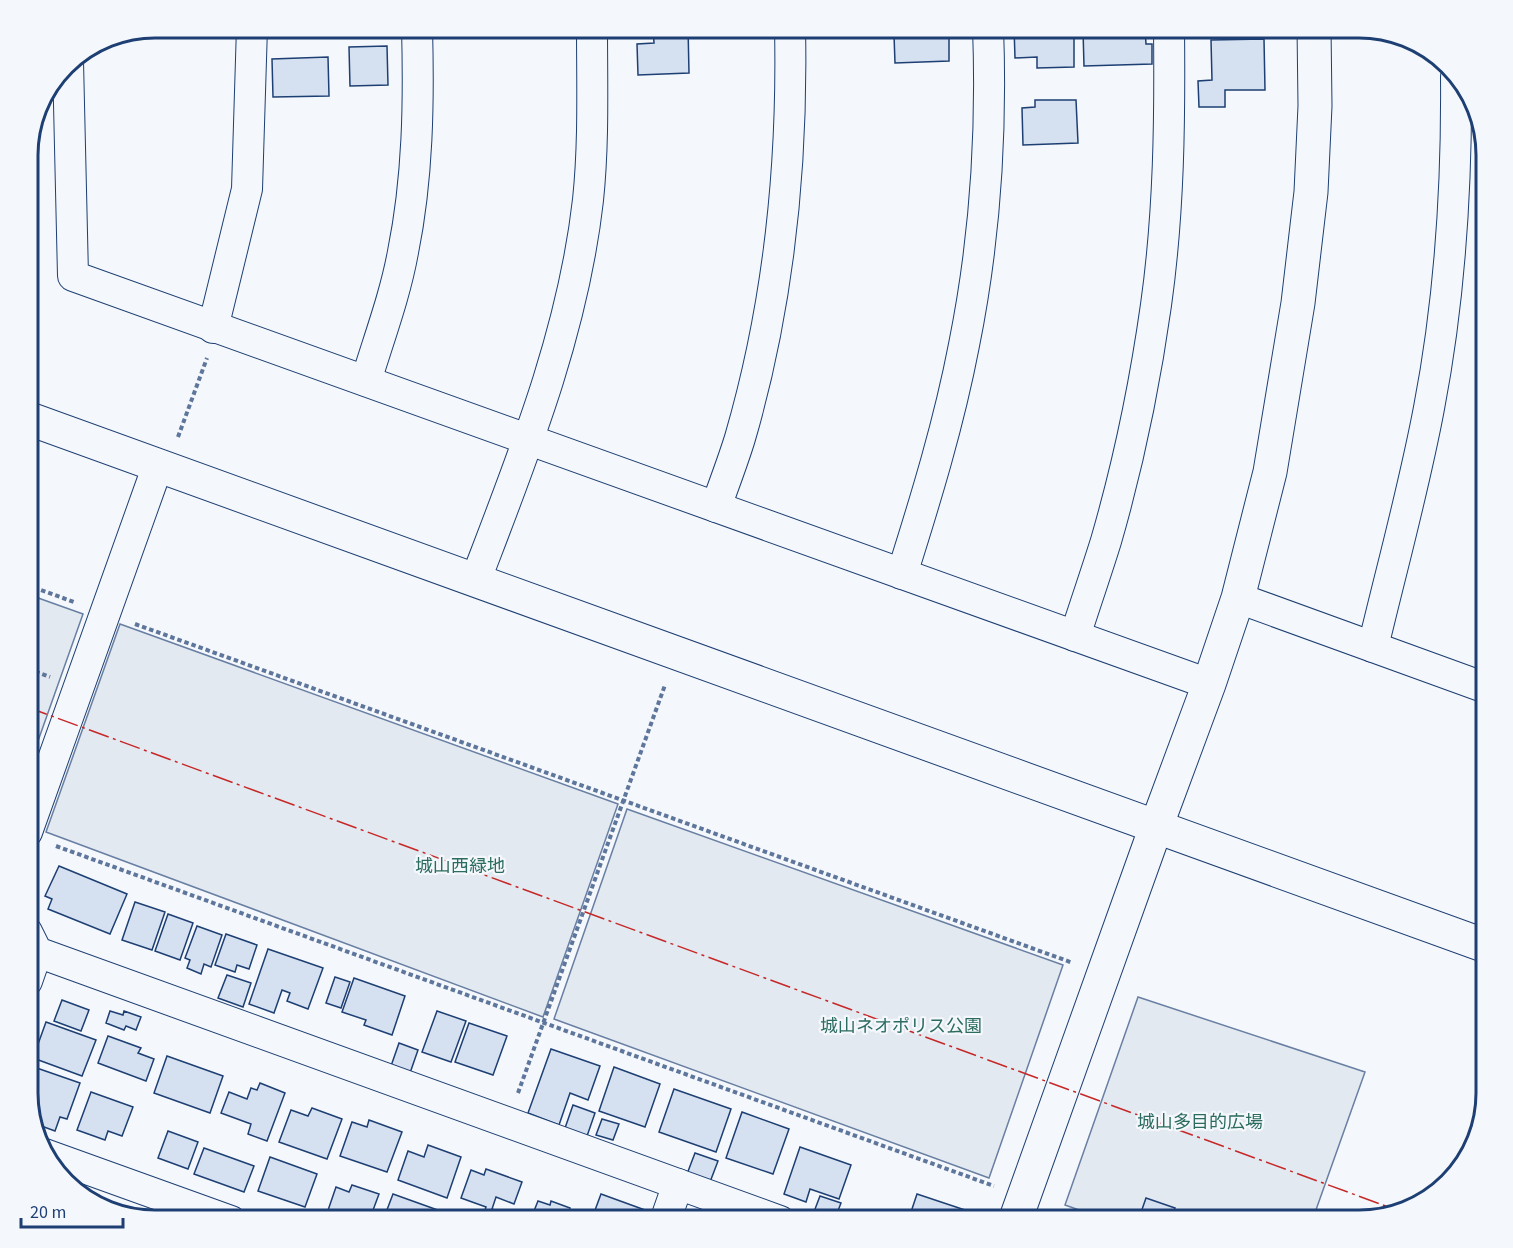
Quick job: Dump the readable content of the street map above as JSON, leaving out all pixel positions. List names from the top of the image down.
{
  "parks": ["城山西緑地", "城山ネオポリス公園", "城山多目的広場"],
  "scale_bar": "20 m"
}
